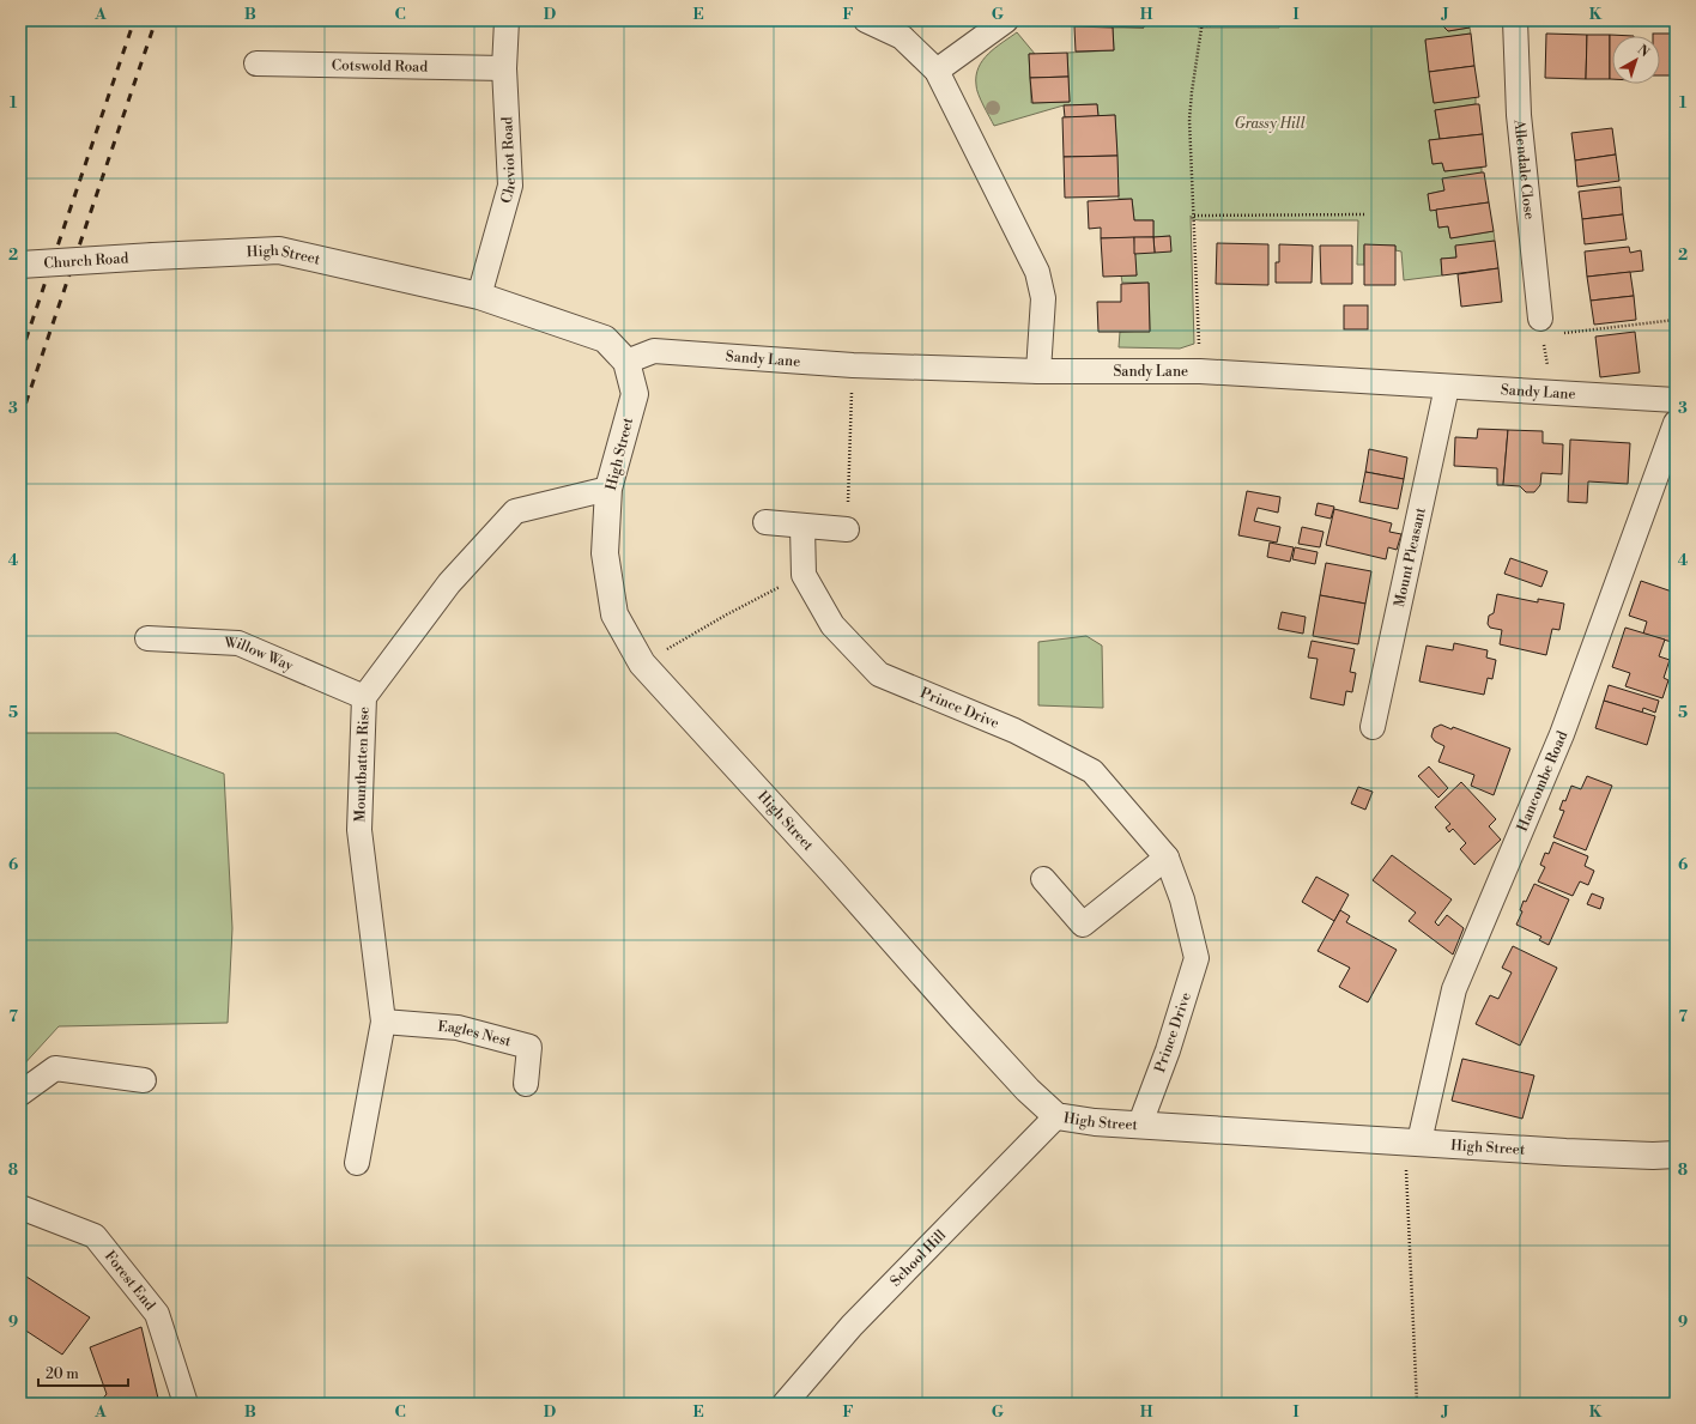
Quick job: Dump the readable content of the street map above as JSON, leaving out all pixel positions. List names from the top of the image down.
{
  "streets": {
    "street": [
      "Cotswold Road",
      "Cheviot Road",
      "Allendale Close",
      "High Street",
      "Church Road",
      "Sandy Lane",
      "Mount Pleasant",
      "Willow Way",
      "Prince Drive",
      "Mountbatten Rise",
      "Hancombe Road",
      "Eagles Nest",
      "School Hill",
      "Forest End"
    ]
  },
  "crossings": [
    ["Cotswold Road", "Cheviot Road"],
    ["Cheviot Road", "High Street"],
    ["High Street", "Church Road"],
    ["High Street", "Sandy Lane"],
    ["High Street", "Prince Drive"],
    ["High Street", "Mountbatten Rise"],
    ["High Street", "Hancombe Road"],
    ["High Street", "School Hill"],
    ["Sandy Lane", "Mount Pleasant"],
    ["Willow Way", "Mountbatten Rise"],
    ["Mountbatten Rise", "Eagles Nest"]
  ],
  "parks": ["Grassy Hill"],
  "scale_bar": "20 m",
  "north": "top right",
  "grid": {
    "columns": [
      "A",
      "B",
      "C",
      "D",
      "E",
      "F",
      "G",
      "H",
      "I",
      "J",
      "K"
    ],
    "rows": [
      "1",
      "2",
      "3",
      "4",
      "5",
      "6",
      "7",
      "8",
      "9"
    ]
  }
}
